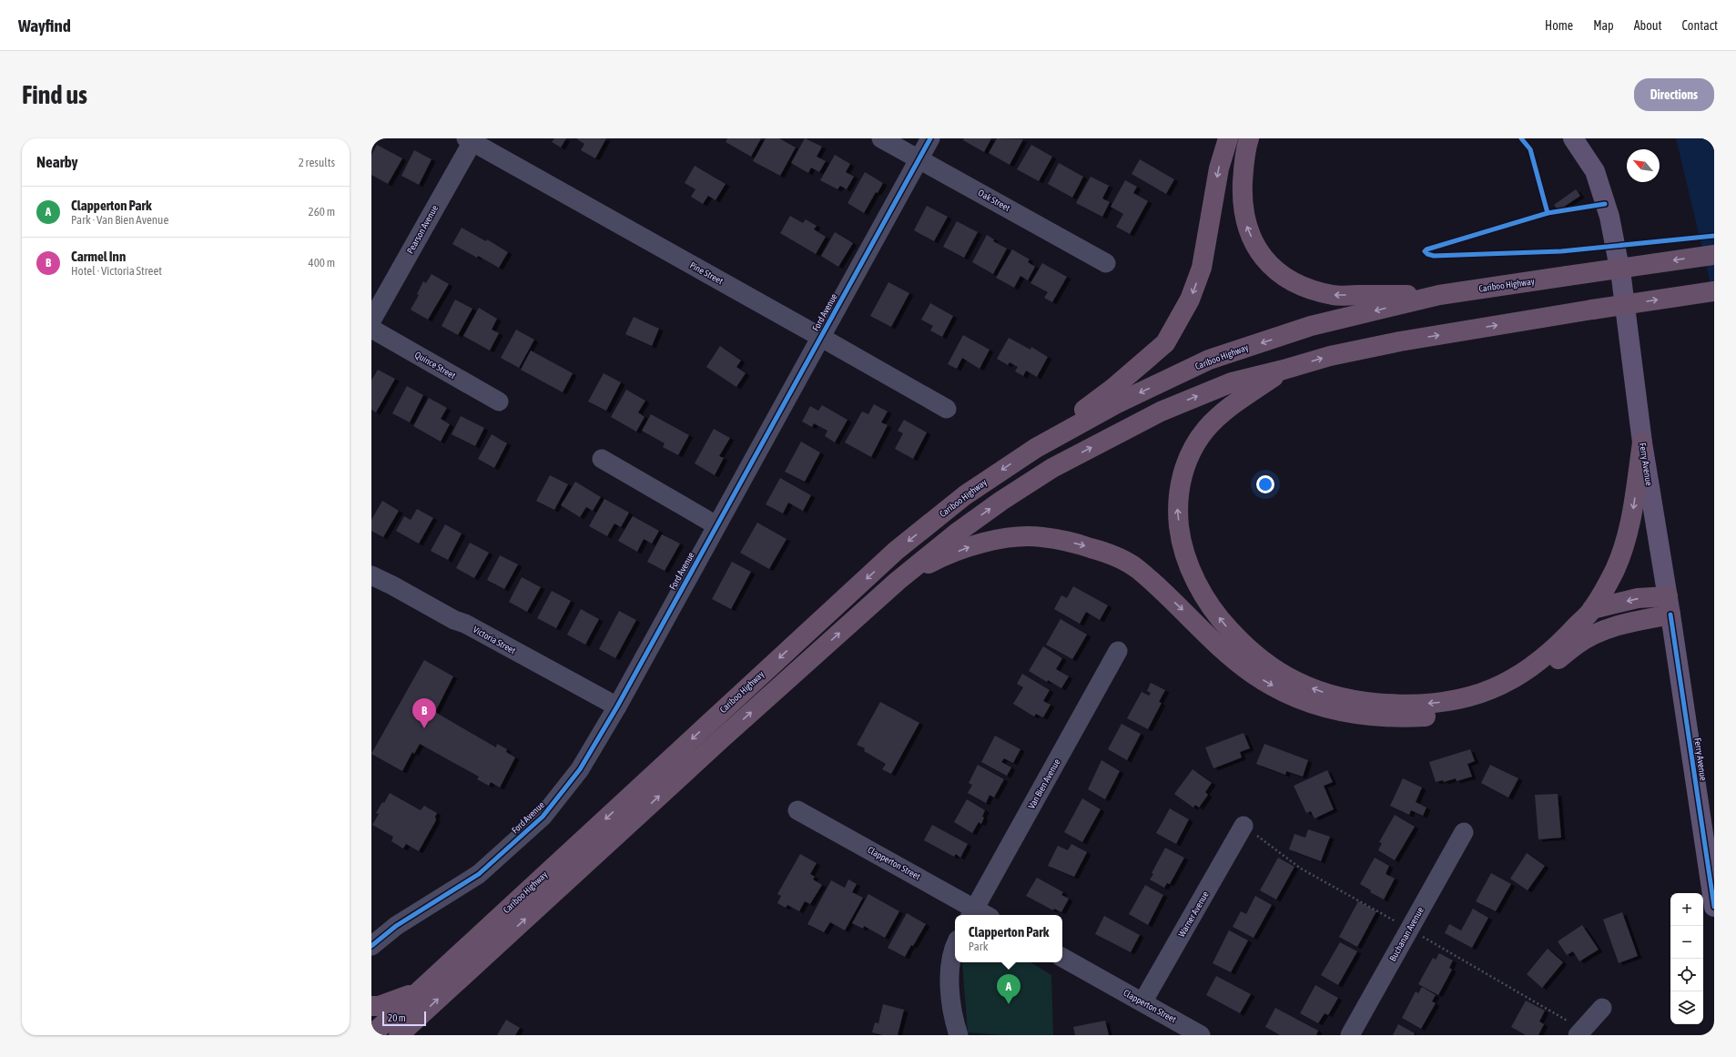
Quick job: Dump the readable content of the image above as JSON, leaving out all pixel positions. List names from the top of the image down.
{
  "streets": {
    "highway": ["Cariboo Highway"],
    "main road": ["Ferry Avenue"],
    "street": [
      "Oak Street",
      "Pearson Avenue",
      "Pine Street",
      "Ford Avenue",
      "Quince Street",
      "Victoria Street",
      "Van Bien Avenue",
      "Clapperton Street",
      "Warner Avenue",
      "Buchanan Avenue"
    ]
  },
  "crossings": [
    ["Oak Street", "Ford Avenue"],
    ["Pearson Avenue", "Pine Street"],
    ["Pine Street", "Ford Avenue"],
    ["Ford Avenue", "Victoria Street"],
    ["Van Bien Avenue", "Clapperton Street"],
    ["Clapperton Street", "Warner Avenue"]
  ],
  "scale_bar": "20 m",
  "north": "top left",
  "page": {
    "header": "Wayfind",
    "nav": [
      "Home",
      "Map",
      "About",
      "Contact"
    ],
    "buttons": "Directions",
    "title": "Find us",
    "heading": ["Nearby", "2 results"],
    "list": [
      {
        "mark": "A",
        "name": "Clapperton Park",
        "note": "Park · Van Bien Avenue",
        "value": "260 m"
      },
      {
        "mark": "B",
        "name": "Carmel Inn",
        "note": "Hotel · Victoria Street",
        "value": "400 m"
      }
    ],
    "pins": ["B", "A"],
    "map_buttons": ["+", "−"],
    "popup": ["Clapperton Park", "Park"],
    "scale": "20 m"
  }
}
